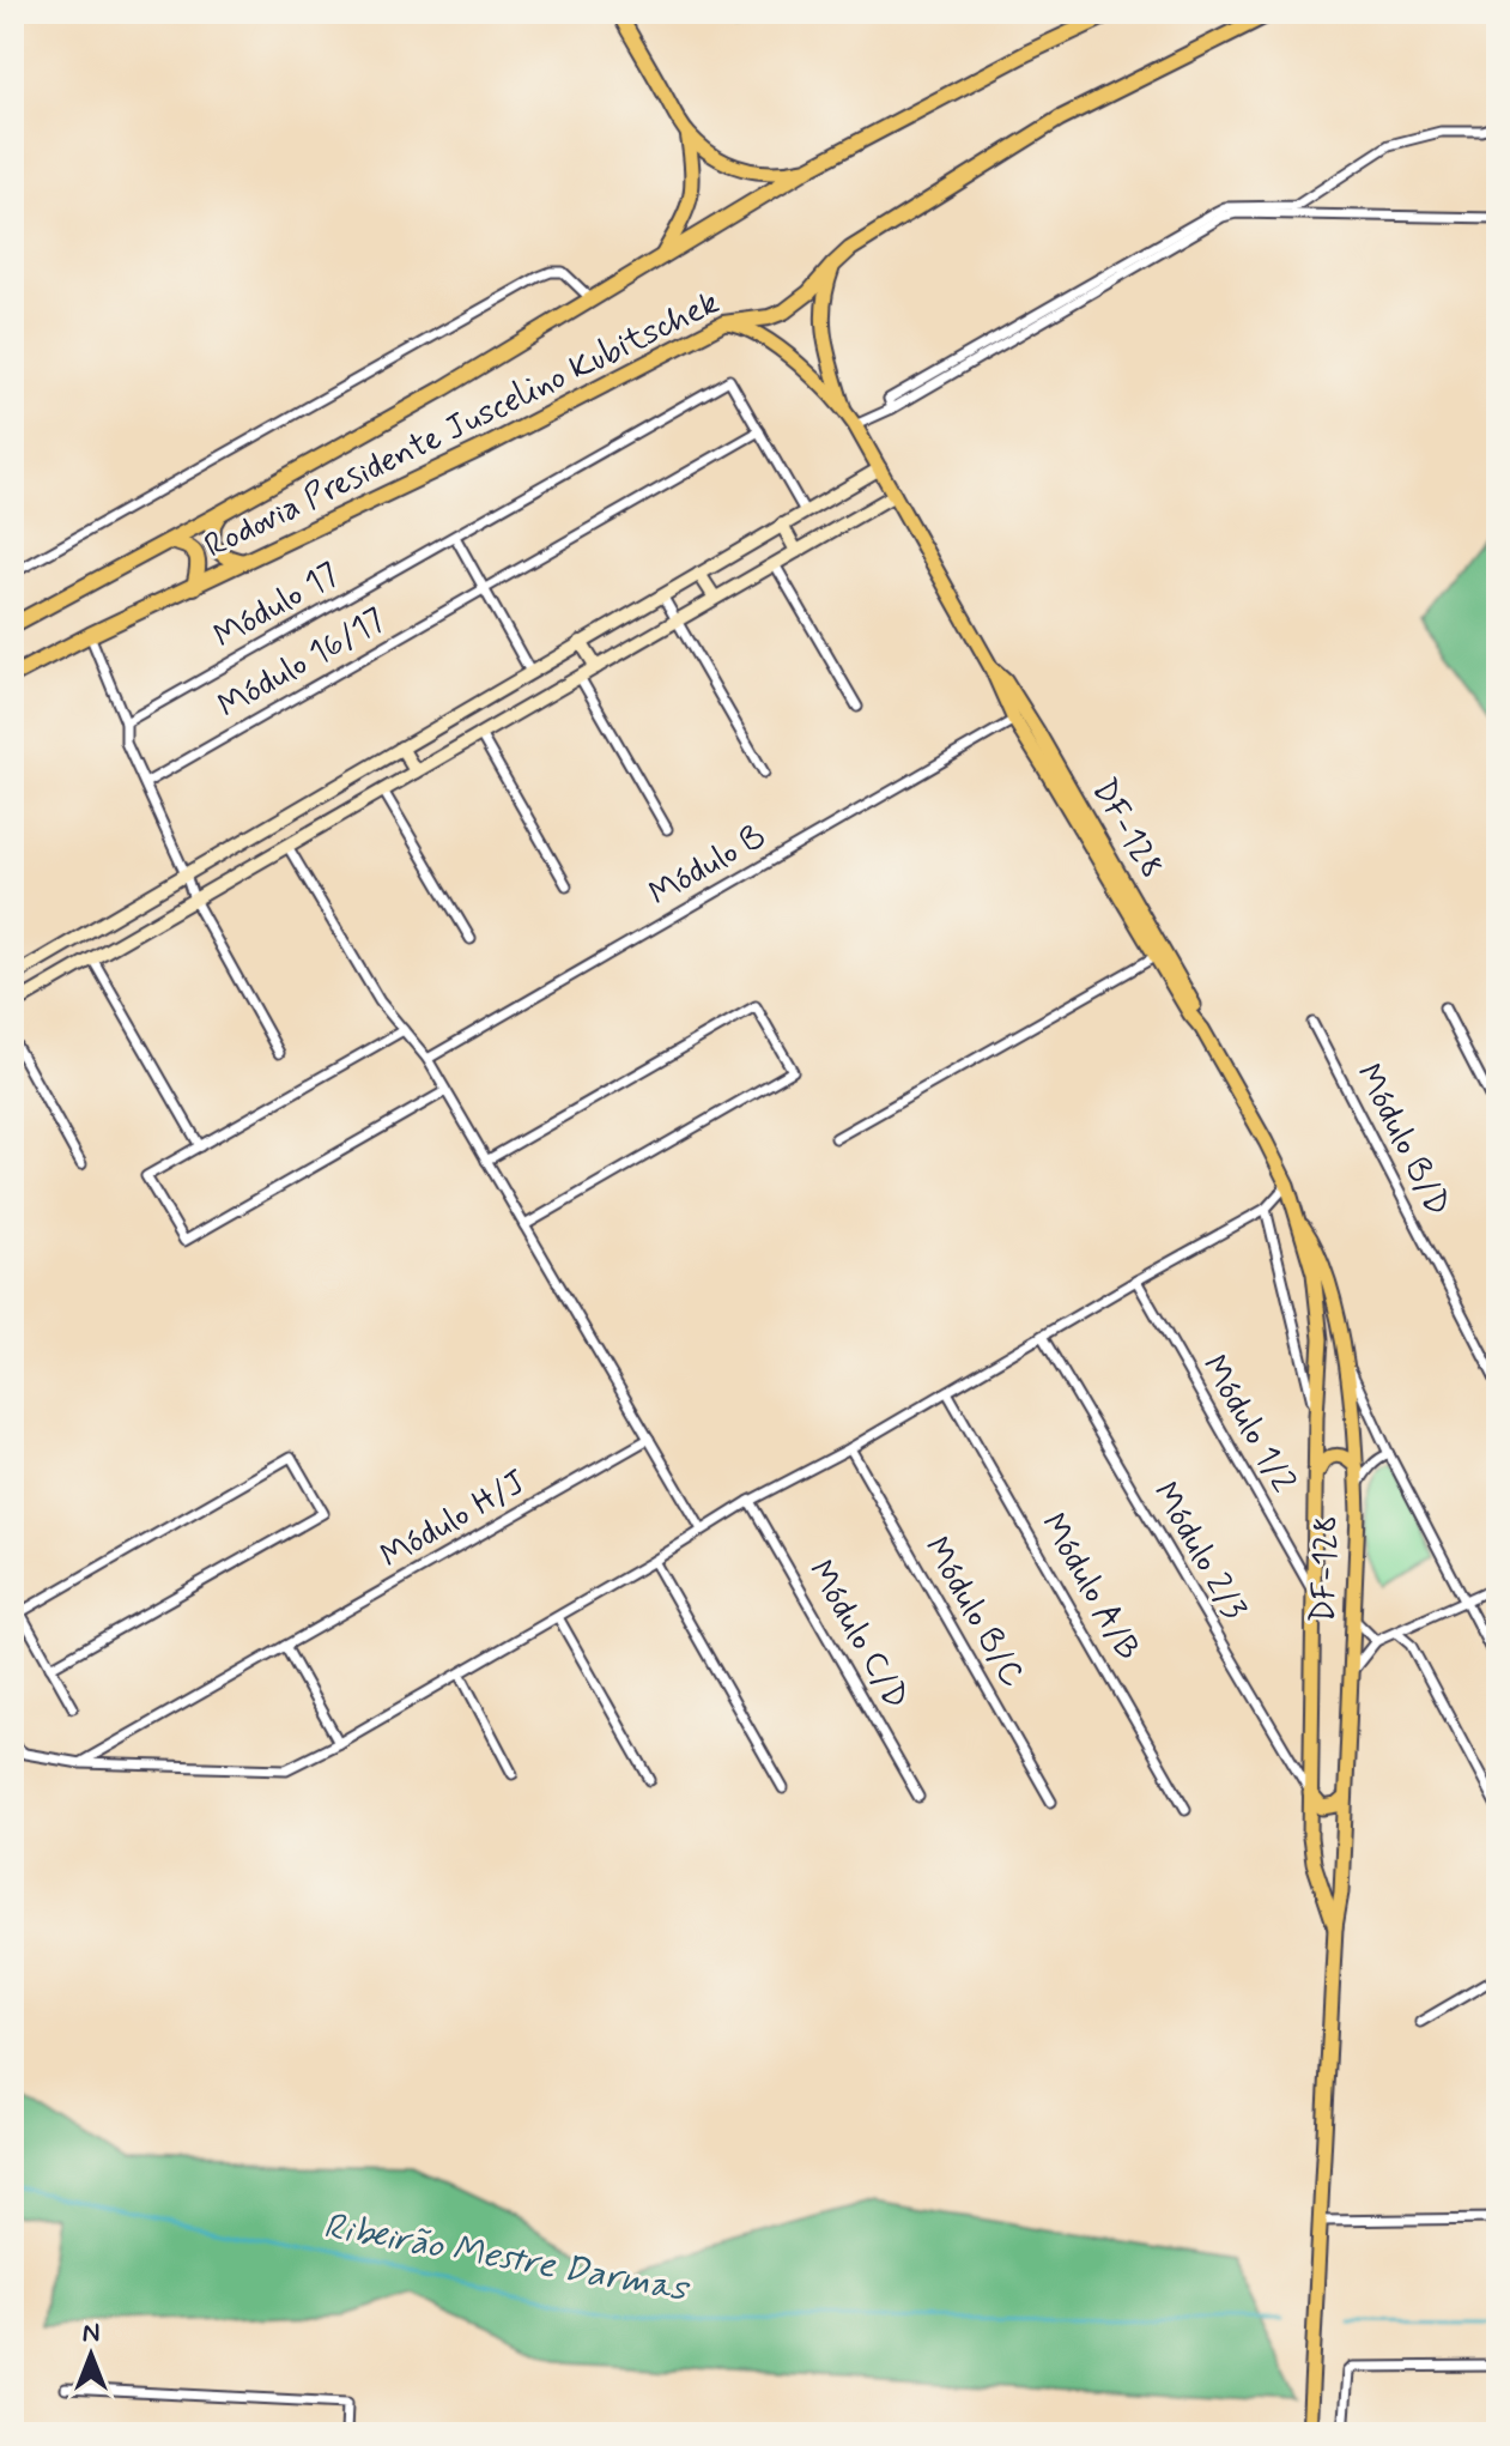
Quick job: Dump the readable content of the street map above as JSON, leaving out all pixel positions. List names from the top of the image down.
{
  "streets": {
    "highway": ["Rodovia Presidente Juscelino Kubitschek"],
    "main road": ["DF-128"],
    "street": [
      "Módulo 17",
      "Módulo 16/17",
      "Módulo B",
      "Módulo B/D",
      "Módulo 1/2",
      "Módulo H/J",
      "Módulo 2/3",
      "Módulo A/B",
      "Módulo B/C",
      "Módulo C/D"
    ]
  },
  "crossings": [
    ["Rodovia Presidente Juscelino Kubitschek", "DF-128"],
    ["Módulo 17", "Módulo 16/17"],
    ["DF-128", "Módulo B"],
    ["DF-128", "Módulo 1/2"],
    ["DF-128", "Módulo 2/3"]
  ],
  "water": ["Ribeirão Mestre Darmas"],
  "north": "top"
}
